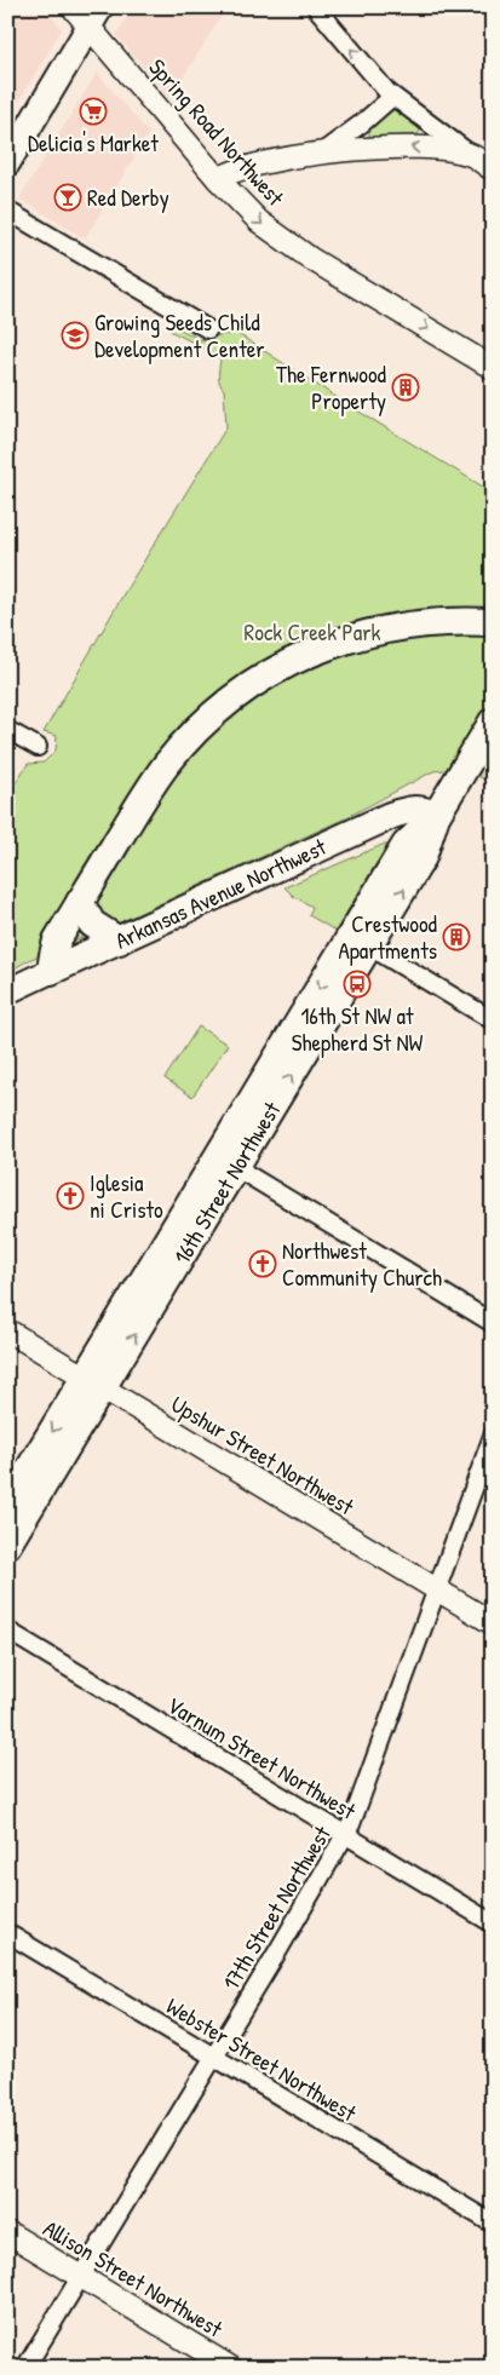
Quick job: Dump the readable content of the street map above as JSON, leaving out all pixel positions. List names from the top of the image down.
{
  "streets": {
    "main road": ["Arkansas Avenue Northwest", "16th Street Northwest"],
    "street": [
      "Spring Road Northwest",
      "Upshur Street Northwest",
      "Varnum Street Northwest",
      "17th Street Northwest",
      "Webster Street Northwest",
      "Allison Street Northwest"
    ]
  },
  "crossings": [
    ["Arkansas Avenue Northwest", "16th Street Northwest"],
    ["16th Street Northwest", "Upshur Street Northwest"],
    ["Upshur Street Northwest", "17th Street Northwest"],
    ["Varnum Street Northwest", "17th Street Northwest"],
    ["17th Street Northwest", "Webster Street Northwest"],
    ["17th Street Northwest", "Allison Street Northwest"]
  ],
  "parks": ["Rock Creek Park"],
  "places": {
    "supermarket": ["Delicia's Market"],
    "bar": ["Red Derby"],
    "school or university": ["Growing Seeds Child Development Center"],
    "building": ["The Fernwood Property", "Crestwood Apartments"],
    "bus stop": ["16th St NW at Shepherd St NW"],
    "church": ["Iglesia ni Cristo", "Northwest Community Church"]
  }
}
